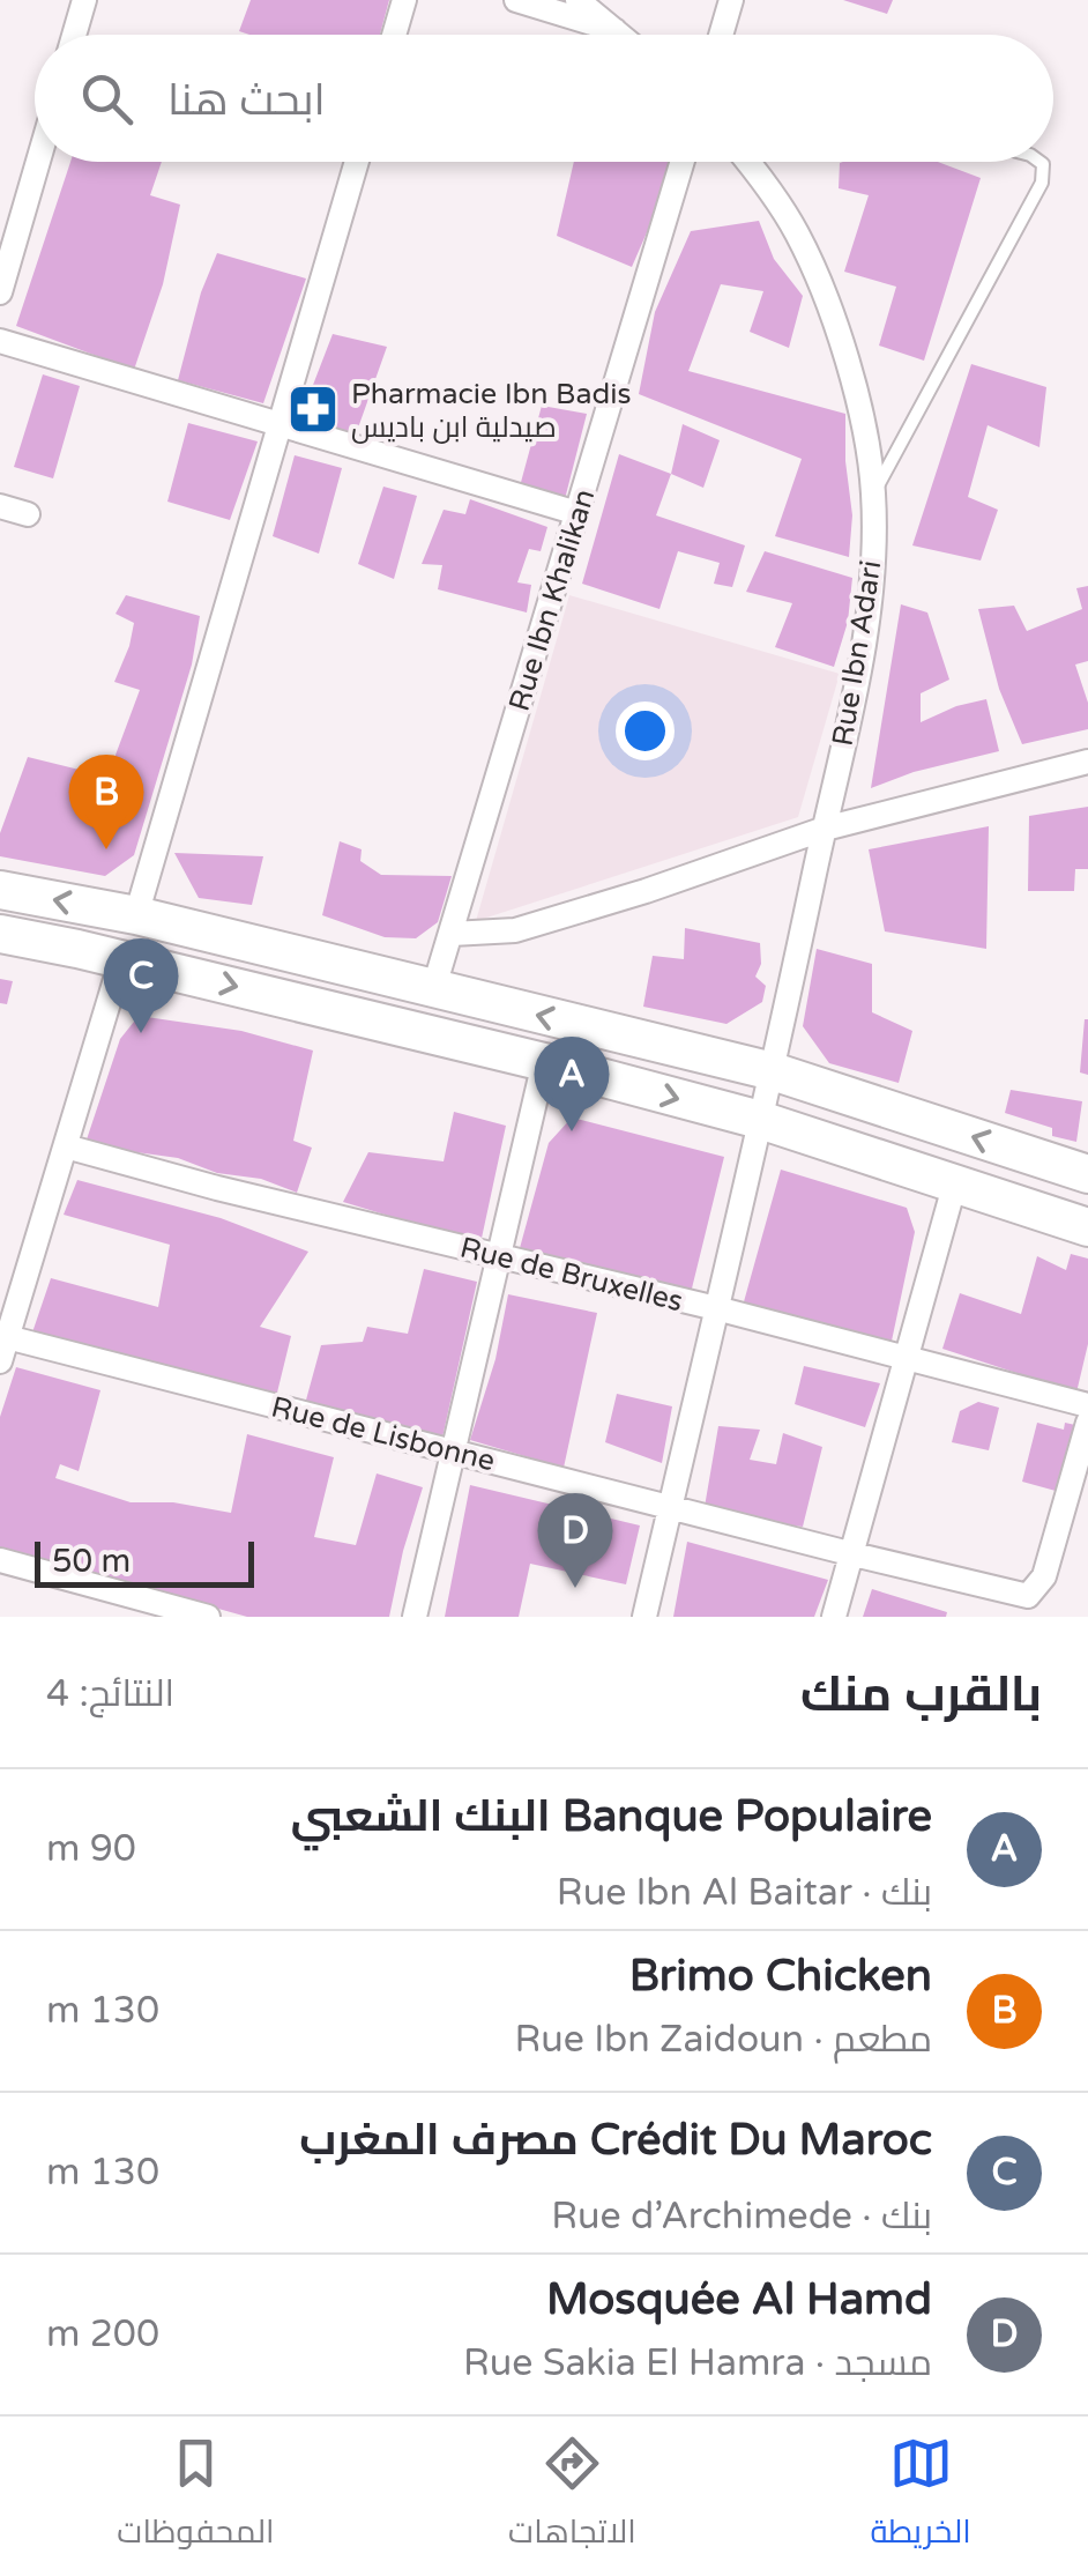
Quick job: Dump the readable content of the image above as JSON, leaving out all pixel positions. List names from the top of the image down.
{
  "streets": {
    "street": [
      "Rue Ibn Khalikan",
      "Rue Ibn Adari",
      "Rue de Bruxelles",
      "Rue de Lisbonne"
    ]
  },
  "crossings": [
    ["Rue Ibn Adari", "Rue de Bruxelles"],
    ["Rue Ibn Adari", "Rue de Lisbonne"]
  ],
  "places": {
    "pharmacy": ["Pharmacie Ibn Badis صيدلية ابن باديس"]
  },
  "scale_bar": "50 m",
  "page": {
    "search": "ابحث هنا",
    "pins": [
      "B",
      "C",
      "A",
      "D"
    ],
    "scale": "50 m",
    "heading": ["بالقرب منك", "النتائج: 4"],
    "list": [
      {
        "mark": "A",
        "name": "Banque Populaire البنك الشعبي",
        "note": "بنك · Rue Ibn Al Baitar",
        "value": "90 m"
      },
      {
        "mark": "B",
        "name": "Brimo Chicken",
        "note": "مطعم · Rue Ibn Zaidoun",
        "value": "130 m"
      },
      {
        "mark": "C",
        "name": "Crédit Du Maroc مصرف المغرب",
        "note": "بنك · Rue d’Archimede",
        "value": "130 m"
      },
      {
        "mark": "D",
        "name": "Mosquée Al Hamd",
        "note": "مسجد · Rue Sakia El Hamra",
        "value": "200 m"
      }
    ],
    "nav": ["الخريطة", "الاتجاهات", "المحفوظات"]
  }
}
